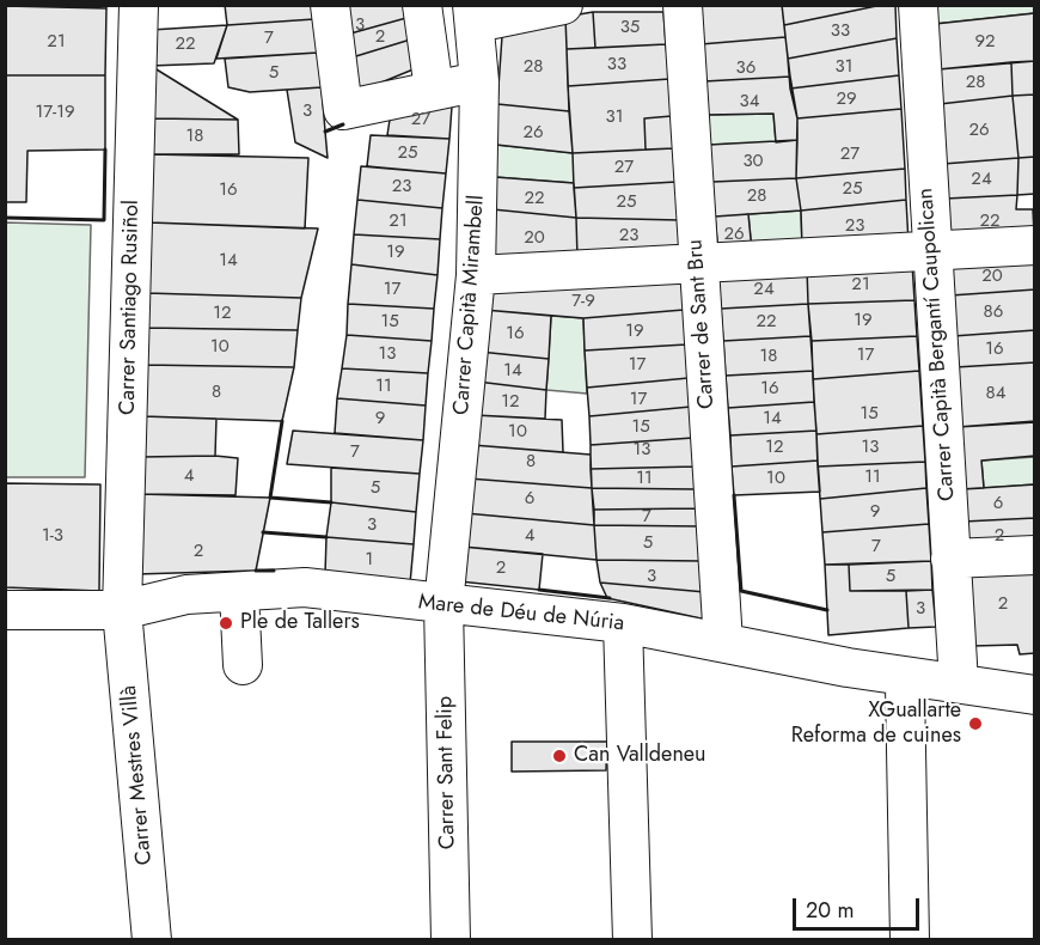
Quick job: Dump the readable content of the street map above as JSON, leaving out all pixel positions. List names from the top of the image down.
{
  "streets": {
    "street": [
      "Carrer Capità Mirambell",
      "Carrer Santiago Rusiñol",
      "Carrer de Sant Bru",
      "Carrer Capità Bergantí Caupolican",
      "Mare de Déu de Núria",
      "Carrer Sant Felip",
      "Carrer Mestres Villà"
    ]
  },
  "crossings": [
    ["Carrer Capità Mirambell", "Mare de Déu de Núria"],
    ["Carrer Capità Mirambell", "Carrer Sant Felip"],
    ["Carrer Santiago Rusiñol", "Mare de Déu de Núria"],
    ["Carrer Santiago Rusiñol", "Carrer Mestres Villà"],
    ["Carrer de Sant Bru", "Mare de Déu de Núria"],
    ["Carrer Capità Bergantí Caupolican", "Mare de Déu de Núria"],
    ["Mare de Déu de Núria", "Carrer Sant Felip"],
    ["Mare de Déu de Núria", "Carrer Mestres Villà"]
  ],
  "places": ["Ple de Tallers", "XGuallarte Reforma de cuines", "Can Valldeneu"],
  "house_numbers": [
    "3",
    "35",
    "33",
    "2",
    "7",
    "21",
    "92",
    "22",
    "33",
    "28",
    "31",
    "36",
    "5",
    "28",
    "29",
    "34",
    "3",
    "17-19",
    "31",
    "27",
    "26",
    "26",
    "18",
    "25",
    "27",
    "30",
    "27",
    "24",
    "23",
    "25",
    "16",
    "28",
    "22",
    "25",
    "21",
    "22",
    "23",
    "26",
    "23",
    "20",
    "19",
    "14",
    "20",
    "21",
    "17",
    "24",
    "7-9",
    "86",
    "12",
    "19",
    "15",
    "22",
    "19",
    "16",
    "10",
    "16",
    "13",
    "17",
    "18",
    "17",
    "14",
    "11",
    "16",
    "8",
    "84",
    "17",
    "12",
    "15",
    "9",
    "14",
    "15",
    "10",
    "12",
    "13",
    "13",
    "7",
    "8",
    "4",
    "11",
    "11",
    "10",
    "5",
    "6",
    "6",
    "9",
    "7",
    "3",
    "1-3",
    "4",
    "2",
    "5",
    "7",
    "2",
    "1",
    "2",
    "3",
    "5",
    "2",
    "3"
  ],
  "scale_bar": "20 m"
}
